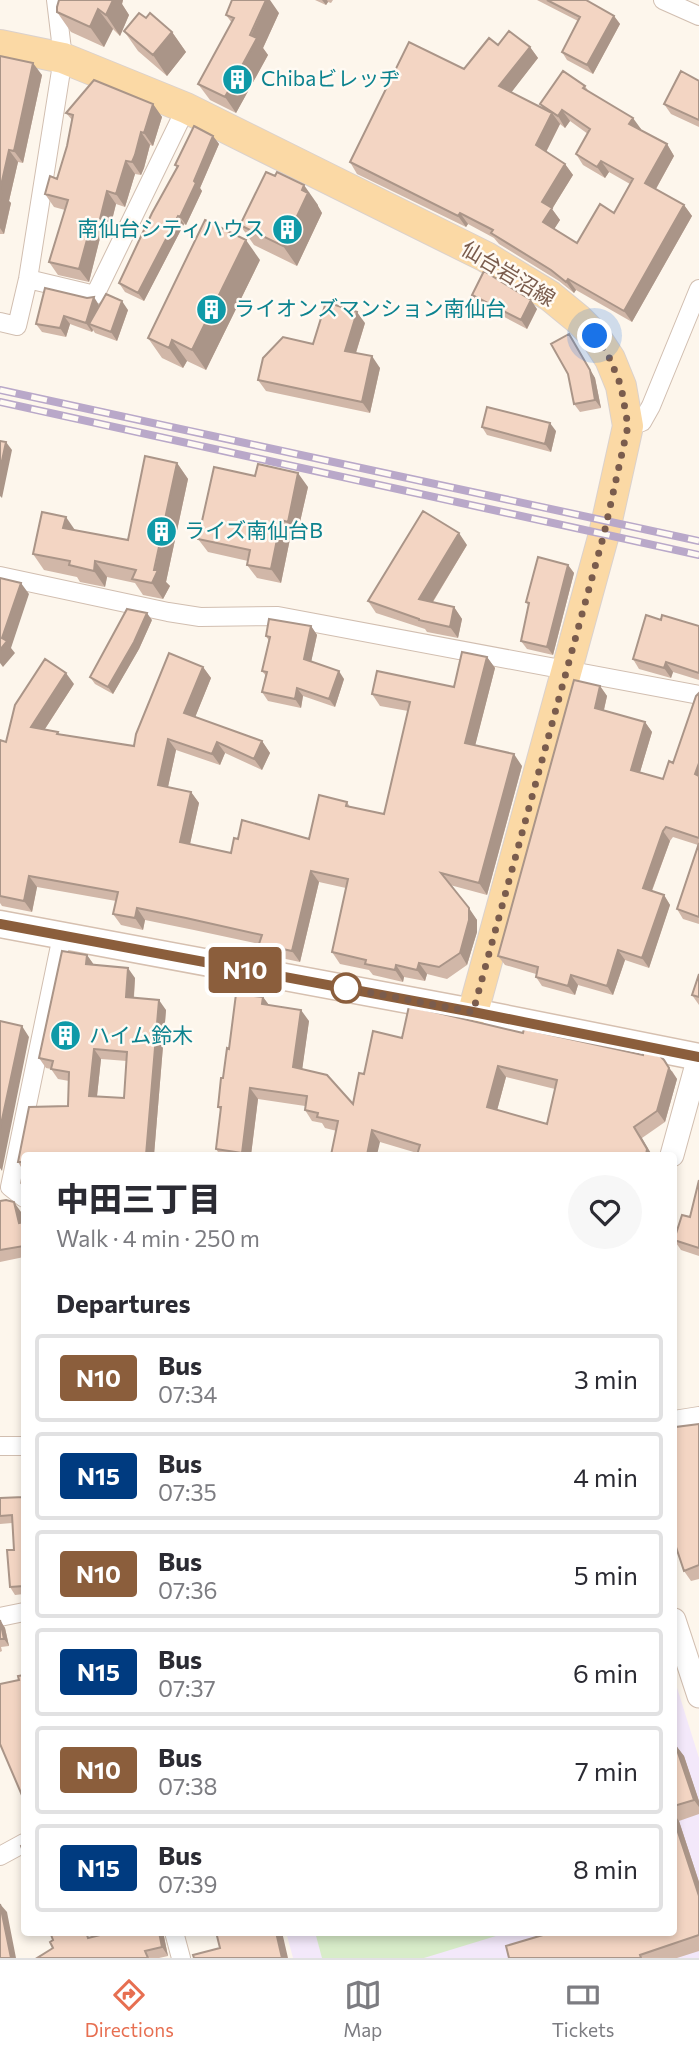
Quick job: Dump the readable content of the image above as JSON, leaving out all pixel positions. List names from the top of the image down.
{
  "streets": {
    "main road": ["仙台岩沼線"]
  },
  "places": {
    "building": [
      "Chibaビレッヂ",
      "南仙台シティハウス",
      "ライオンズマンション南仙台",
      "ライズ南仙台B",
      "ハイム鈴木"
    ]
  },
  "lines": ["bus line N10"],
  "page": {
    "on_map": "N10",
    "heading": [
      ["中田三丁目", "Walk · 4 min · 250 m"],
      "Departures"
    ],
    "list": [
      {
        "mark": "N10",
        "name": "Bus",
        "note": "07:34",
        "value": "3 min"
      },
      {
        "mark": "N15",
        "name": "Bus",
        "note": "07:35",
        "value": "4 min"
      },
      {
        "mark": "N10",
        "name": "Bus",
        "note": "07:36",
        "value": "5 min"
      },
      {
        "mark": "N15",
        "name": "Bus",
        "note": "07:37",
        "value": "6 min"
      },
      {
        "mark": "N10",
        "name": "Bus",
        "note": "07:38",
        "value": "7 min"
      },
      {
        "mark": "N15",
        "name": "Bus",
        "note": "07:39",
        "value": "8 min"
      }
    ],
    "tabs": ["Directions", "Map", "Tickets"]
  }
}
